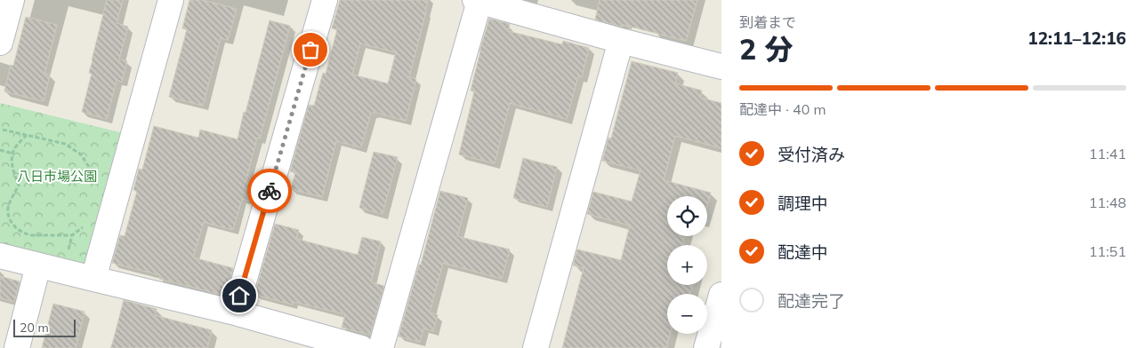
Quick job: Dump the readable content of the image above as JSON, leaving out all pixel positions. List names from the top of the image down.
{
  "parks": ["八日市場公園"],
  "scale_bar": "20 m",
  "page": {
    "heading": ["2 分", "到着まで", "12:11–12:16"],
    "bar": "配達中 · 40 m",
    "list": [
      ["受付済み", "11:41"],
      ["調理中", "11:48"],
      ["配達中", "11:51"],
      "配達完了"
    ],
    "map_buttons": ["+", "−"],
    "scale": "20 m"
  }
}
